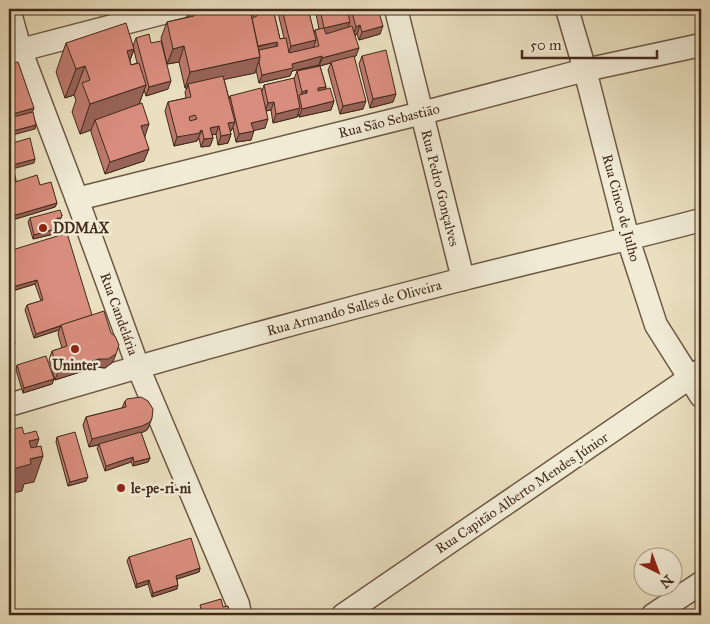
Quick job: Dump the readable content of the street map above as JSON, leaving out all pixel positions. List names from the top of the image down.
{
  "streets": {
    "street": [
      "Rua São Sebastião",
      "Rua Pedro Gonçalves",
      "Rua Cinco de Julho",
      "Rua Armando Salles de Oliveira",
      "Rua Candelária",
      "Rua Capitão Alberto Mendes Júnior"
    ]
  },
  "crossings": [
    ["Rua São Sebastião", "Rua Pedro Gonçalves"],
    ["Rua São Sebastião", "Rua Cinco de Julho"],
    ["Rua São Sebastião", "Rua Candelária"],
    ["Rua Pedro Gonçalves", "Rua Armando Salles de Oliveira"],
    ["Rua Cinco de Julho", "Rua Armando Salles de Oliveira"],
    ["Rua Cinco de Julho", "Rua Capitão Alberto Mendes Júnior"],
    ["Rua Armando Salles de Oliveira", "Rua Candelária"]
  ],
  "places": ["DDMAX", "Uninter", "le-pe-ri-ni"],
  "scale_bar": "50 m",
  "north": "bottom right"
}
